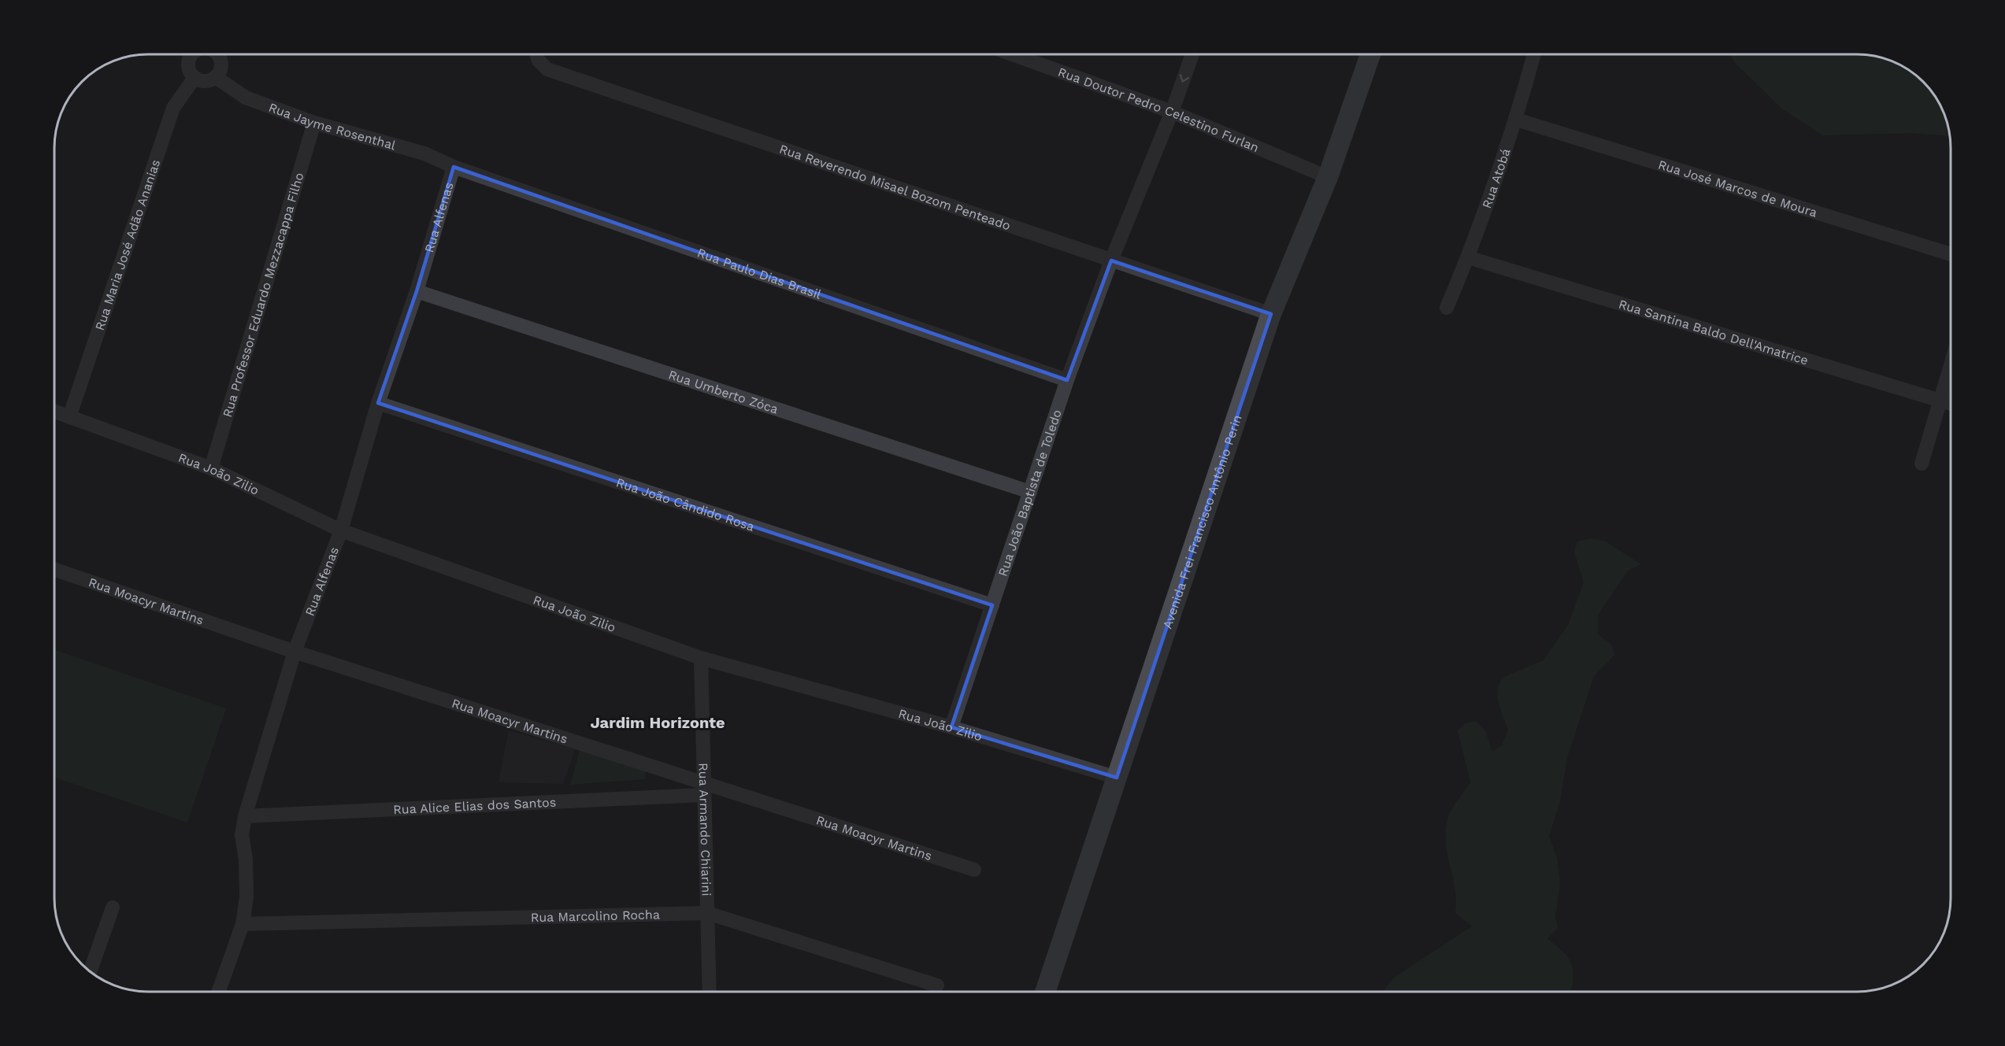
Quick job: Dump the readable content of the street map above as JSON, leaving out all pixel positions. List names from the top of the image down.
{
  "streets": {
    "street": [
      "Rua Doutor Pedro Celestino Furlan",
      "Rua Jayme Rosenthal",
      "Rua Atobá",
      "Rua Reverendo Misael Bozom Penteado",
      "Rua José Marcos de Moura",
      "Rua Alfenas",
      "Rua Maria José Adão Ananias",
      "Rua Paulo Dias Brasil",
      "Rua Professor Eduardo Mezzacappa Filho",
      "Rua Santina Baldo Dell'Amatrice",
      "Rua Umberto Zóca",
      "Rua João Zilio",
      "Rua João Baptista de Toledo",
      "Rua João Cândido Rosa",
      "Avenida Frei Francisco Antônio Perin",
      "Rua Moacyr Martins",
      "Rua Alice Elias dos Santos",
      "Rua Armando Chiarini",
      "Rua Marcolino Rocha"
    ]
  },
  "crossings": [
    ["Rua Doutor Pedro Celestino Furlan", "Rua João Baptista de Toledo"],
    ["Rua Doutor Pedro Celestino Furlan", "Avenida Frei Francisco Antônio Perin"],
    ["Rua Jayme Rosenthal", "Rua Alfenas"],
    ["Rua Jayme Rosenthal", "Rua Paulo Dias Brasil"],
    ["Rua Jayme Rosenthal", "Rua Professor Eduardo Mezzacappa Filho"],
    ["Rua Atobá", "Rua José Marcos de Moura"],
    ["Rua Atobá", "Rua Santina Baldo Dell'Amatrice"],
    ["Rua Reverendo Misael Bozom Penteado", "Rua João Baptista de Toledo"],
    ["Rua Reverendo Misael Bozom Penteado", "Avenida Frei Francisco Antônio Perin"],
    ["Rua Alfenas", "Rua Paulo Dias Brasil"],
    ["Rua Alfenas", "Rua Umberto Zóca"],
    ["Rua Alfenas", "Rua João Zilio"],
    ["Rua Alfenas", "Rua João Cândido Rosa"],
    ["Rua Alfenas", "Rua Moacyr Martins"],
    ["Rua Alfenas", "Rua Alice Elias dos Santos"],
    ["Rua Alfenas", "Rua Marcolino Rocha"],
    ["Rua Maria José Adão Ananias", "Rua João Zilio"],
    ["Rua Paulo Dias Brasil", "Rua João Baptista de Toledo"],
    ["Rua Professor Eduardo Mezzacappa Filho", "Rua João Zilio"],
    ["Rua Umberto Zóca", "Rua João Baptista de Toledo"],
    ["Rua João Zilio", "Rua João Baptista de Toledo"],
    ["Rua João Zilio", "Avenida Frei Francisco Antônio Perin"],
    ["Rua João Zilio", "Rua Armando Chiarini"],
    ["Rua João Baptista de Toledo", "Rua João Cândido Rosa"],
    ["Rua Moacyr Martins", "Rua Alice Elias dos Santos"],
    ["Rua Moacyr Martins", "Rua Armando Chiarini"],
    ["Rua Alice Elias dos Santos", "Rua Armando Chiarini"],
    ["Rua Armando Chiarini", "Rua Marcolino Rocha"]
  ],
  "districts": ["Jardim Horizonte"]
}
